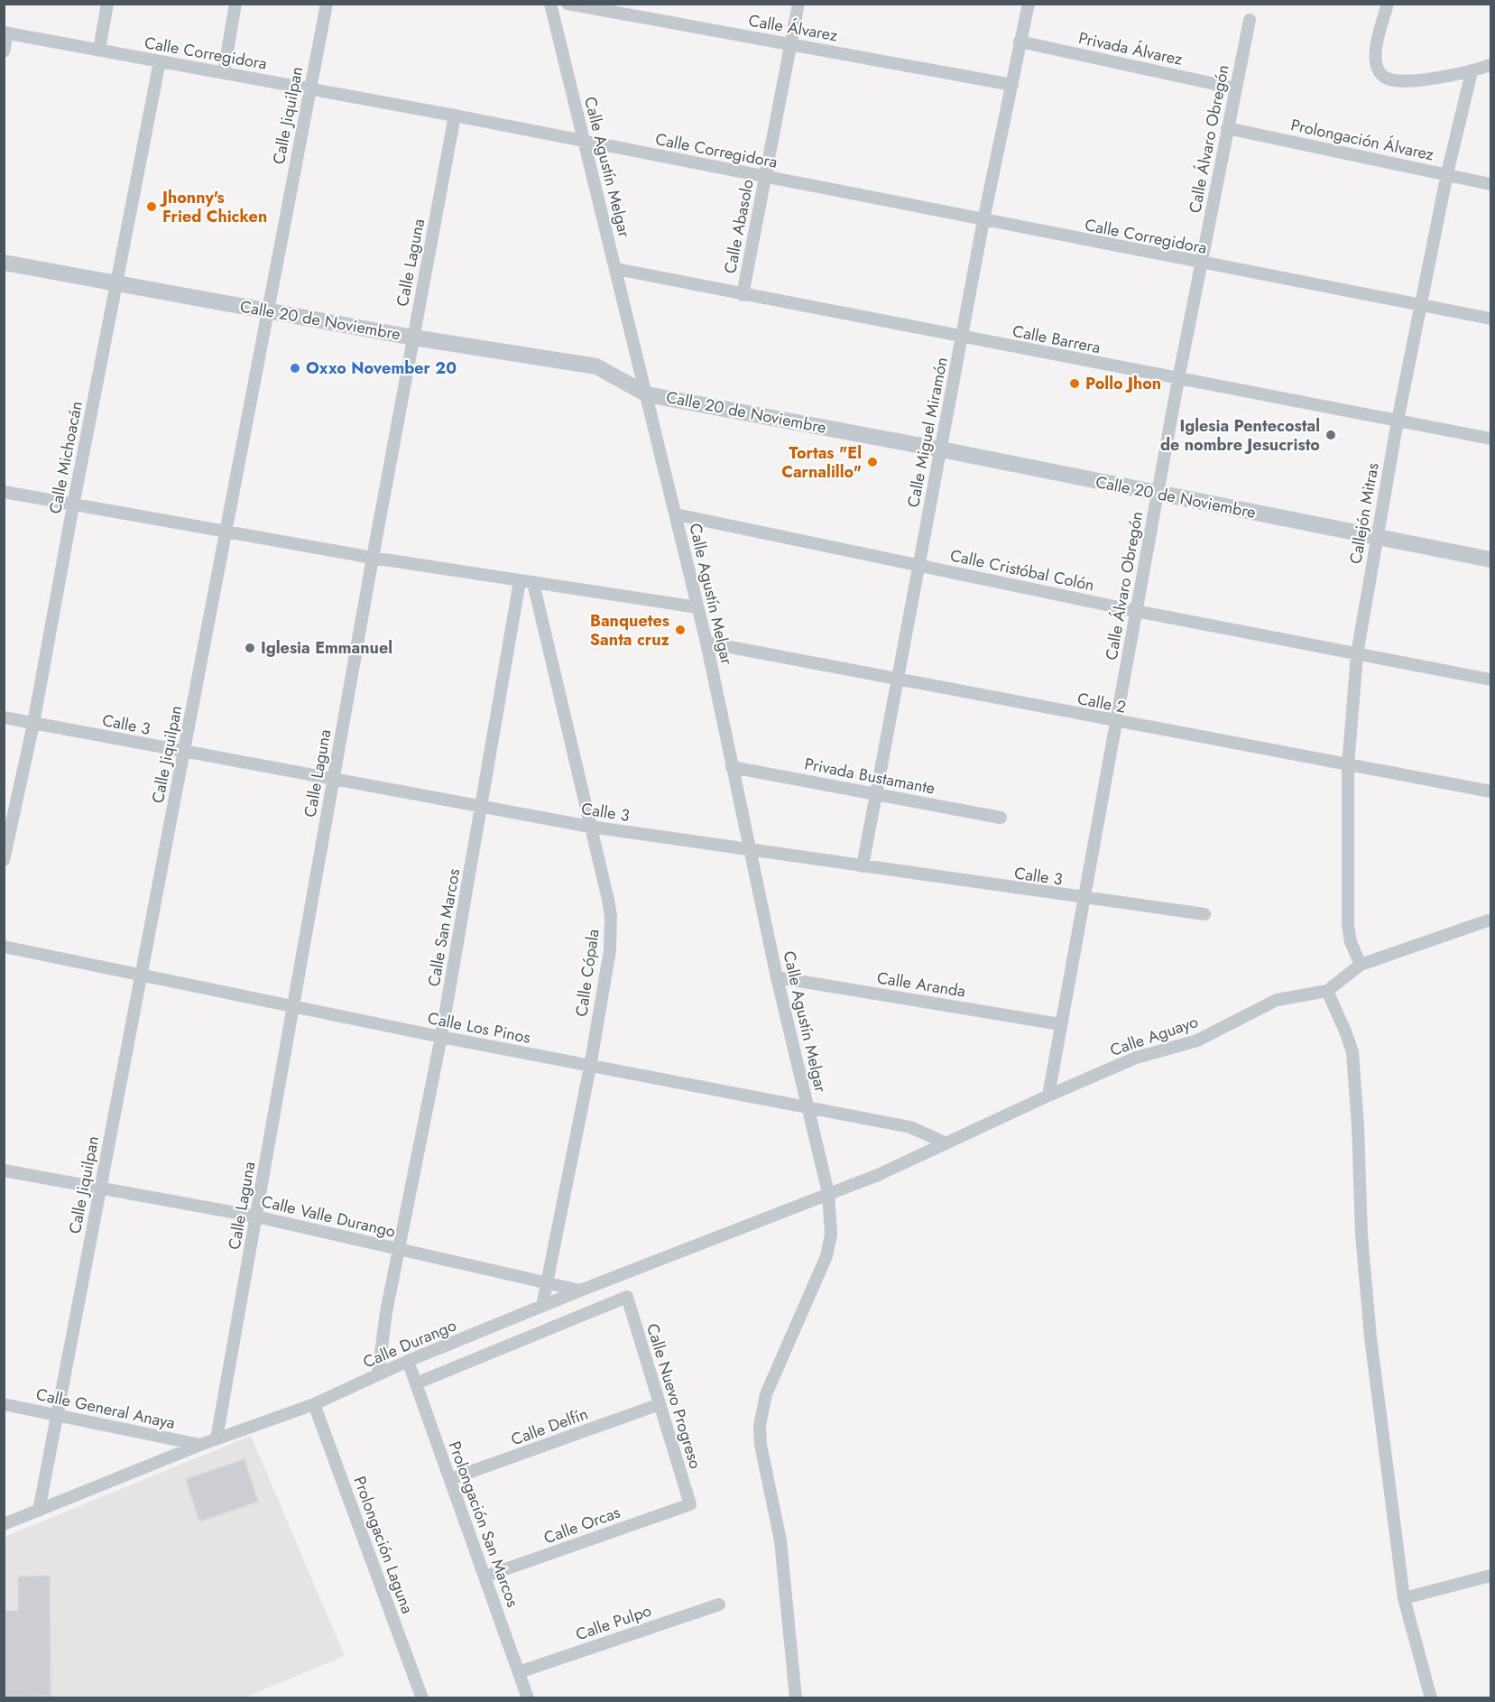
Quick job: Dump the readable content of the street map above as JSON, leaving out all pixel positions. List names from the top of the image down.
{
  "streets": {
    "street": [
      "Calle Álvarez",
      "Privada Álvarez",
      "Calle Corregidora",
      "Calle Jiquilpan",
      "Calle Álvaro Obregón",
      "Prolongación Álvarez",
      "Calle Agustín Melgar",
      "Calle Abasolo",
      "Calle Laguna",
      "Calle 20 de Noviembre",
      "Calle Barrera",
      "Calle Miguel Miramón",
      "Calle Michoacán",
      "Callejón Mitras",
      "Calle Cristóbal Colón",
      "Calle 2",
      "Calle 3",
      "Privada Bustamante",
      "Calle San Marcos",
      "Calle Cópala",
      "Calle Aranda",
      "Calle Los Pinos",
      "Calle Aguayo",
      "Calle Valle Durango",
      "Calle Durango",
      "Calle Nuevo Progreso",
      "Calle General Anaya",
      "Calle Delfín",
      "Prolongación San Marcos",
      "Calle Orcas",
      "Prolongación Laguna",
      "Calle Pulpo"
    ]
  },
  "crossings": [
    ["Calle Álvarez", "Calle Abasolo"],
    ["Calle Álvarez", "Calle Miguel Miramón"],
    ["Privada Álvarez", "Calle Álvaro Obregón"],
    ["Privada Álvarez", "Calle Miguel Miramón"],
    ["Calle Corregidora", "Calle Jiquilpan"],
    ["Calle Corregidora", "Calle Álvaro Obregón"],
    ["Calle Corregidora", "Calle Agustín Melgar"],
    ["Calle Corregidora", "Calle Abasolo"],
    ["Calle Corregidora", "Calle Laguna"],
    ["Calle Corregidora", "Calle Miguel Miramón"],
    ["Calle Corregidora", "Calle Michoacán"],
    ["Calle Corregidora", "Callejón Mitras"],
    ["Calle Jiquilpan", "Calle 20 de Noviembre"],
    ["Calle Jiquilpan", "Calle 3"],
    ["Calle Jiquilpan", "Calle Los Pinos"],
    ["Calle Jiquilpan", "Calle Valle Durango"],
    ["Calle Jiquilpan", "Calle Durango"],
    ["Calle Jiquilpan", "Calle General Anaya"],
    ["Calle Álvaro Obregón", "Prolongación Álvarez"],
    ["Calle Álvaro Obregón", "Calle 20 de Noviembre"],
    ["Calle Álvaro Obregón", "Calle Barrera"],
    ["Calle Álvaro Obregón", "Calle Cristóbal Colón"],
    ["Calle Álvaro Obregón", "Calle 2"],
    ["Calle Álvaro Obregón", "Calle 3"],
    ["Calle Álvaro Obregón", "Calle Aranda"],
    ["Calle Álvaro Obregón", "Calle Aguayo"],
    ["Prolongación Álvarez", "Callejón Mitras"],
    ["Calle Agustín Melgar", "Calle 20 de Noviembre"],
    ["Calle Agustín Melgar", "Calle Barrera"],
    ["Calle Agustín Melgar", "Calle Cristóbal Colón"],
    ["Calle Agustín Melgar", "Calle 2"],
    ["Calle Agustín Melgar", "Calle 3"],
    ["Calle Agustín Melgar", "Privada Bustamante"],
    ["Calle Agustín Melgar", "Calle Aranda"],
    ["Calle Agustín Melgar", "Calle Los Pinos"],
    ["Calle Agustín Melgar", "Calle Aguayo"],
    ["Calle Agustín Melgar", "Calle Durango"],
    ["Calle Abasolo", "Calle Barrera"],
    ["Calle Laguna", "Calle 20 de Noviembre"],
    ["Calle Laguna", "Calle 3"],
    ["Calle Laguna", "Calle Los Pinos"],
    ["Calle Laguna", "Calle Valle Durango"],
    ["Calle Laguna", "Calle Durango"],
    ["Calle 20 de Noviembre", "Calle Miguel Miramón"],
    ["Calle 20 de Noviembre", "Calle Michoacán"],
    ["Calle 20 de Noviembre", "Callejón Mitras"],
    ["Calle Barrera", "Calle Miguel Miramón"],
    ["Calle Barrera", "Callejón Mitras"],
    ["Calle Miguel Miramón", "Calle Cristóbal Colón"],
    ["Calle Miguel Miramón", "Calle 2"],
    ["Calle Miguel Miramón", "Calle 3"],
    ["Calle Miguel Miramón", "Privada Bustamante"],
    ["Calle Michoacán", "Calle 3"],
    ["Callejón Mitras", "Calle Cristóbal Colón"],
    ["Callejón Mitras", "Calle 2"],
    ["Callejón Mitras", "Calle Aguayo"],
    ["Calle 3", "Calle San Marcos"],
    ["Calle 3", "Calle Cópala"],
    ["Calle San Marcos", "Calle Los Pinos"],
    ["Calle San Marcos", "Calle Valle Durango"],
    ["Calle San Marcos", "Calle Durango"],
    ["Calle Cópala", "Calle Los Pinos"],
    ["Calle Cópala", "Calle Valle Durango"],
    ["Calle Cópala", "Calle Durango"],
    ["Calle Los Pinos", "Calle Aguayo"],
    ["Calle Aguayo", "Calle Durango"],
    ["Calle Valle Durango", "Calle Durango"],
    ["Calle Durango", "Calle General Anaya"],
    ["Calle Durango", "Prolongación San Marcos"],
    ["Calle Durango", "Prolongación Laguna"],
    ["Calle Nuevo Progreso", "Calle Delfín"],
    ["Calle Nuevo Progreso", "Prolongación San Marcos"],
    ["Calle Nuevo Progreso", "Calle Orcas"],
    ["Calle Delfín", "Prolongación San Marcos"],
    ["Prolongación San Marcos", "Calle Orcas"],
    ["Prolongación San Marcos", "Calle Pulpo"]
  ],
  "places": [
    "Jhonny's Fried Chicken",
    "Oxxo November 20",
    "Pollo Jhon",
    "Iglesia Pentecostal de nombre Jesucristo",
    "Tortas \"El Carnalillo\"",
    "Banquetes Santa cruz",
    "Iglesia Emmanuel"
  ]
}
